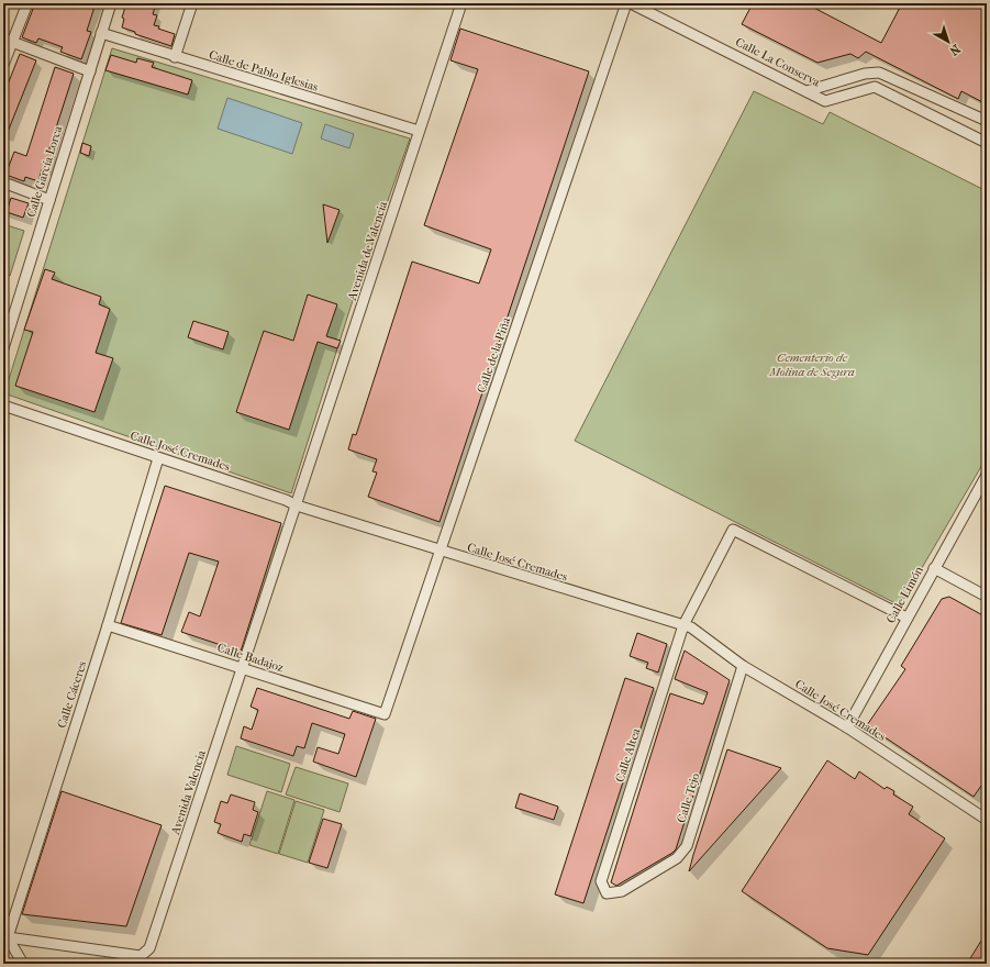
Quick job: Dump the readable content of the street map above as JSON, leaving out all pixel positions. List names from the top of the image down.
{
  "streets": {
    "street": [
      "Calle La Conserva",
      "Calle de Pablo Iglesias",
      "Calle García Lorca",
      "Avenida de Valencia",
      "Calle de la Piña",
      "Calle José Cremades",
      "Calle Limón",
      "Calle Badajoz",
      "Calle Cáceres",
      "Calle Altea",
      "Avenida Valencia",
      "Calle Tejo"
    ]
  },
  "crossings": [
    ["Calle de Pablo Iglesias", "Calle García Lorca"],
    ["Calle de Pablo Iglesias", "Avenida de Valencia"],
    ["Avenida de Valencia", "Calle José Cremades"],
    ["Avenida de Valencia", "Avenida Valencia"],
    ["Calle de la Piña", "Calle José Cremades"],
    ["Calle de la Piña", "Calle Badajoz"],
    ["Calle José Cremades", "Calle Limón"],
    ["Calle José Cremades", "Calle Cáceres"],
    ["Calle José Cremades", "Calle Altea"],
    ["Calle José Cremades", "Avenida Valencia"],
    ["Calle José Cremades", "Calle Tejo"],
    ["Calle Limón", "Calle Altea"],
    ["Calle Badajoz", "Calle Cáceres"],
    ["Calle Badajoz", "Avenida Valencia"],
    ["Calle Cáceres", "Avenida Valencia"],
    ["Calle Altea", "Calle Tejo"]
  ],
  "parks": ["Cementerio de Molina de Segura"],
  "north": "bottom right"
}
